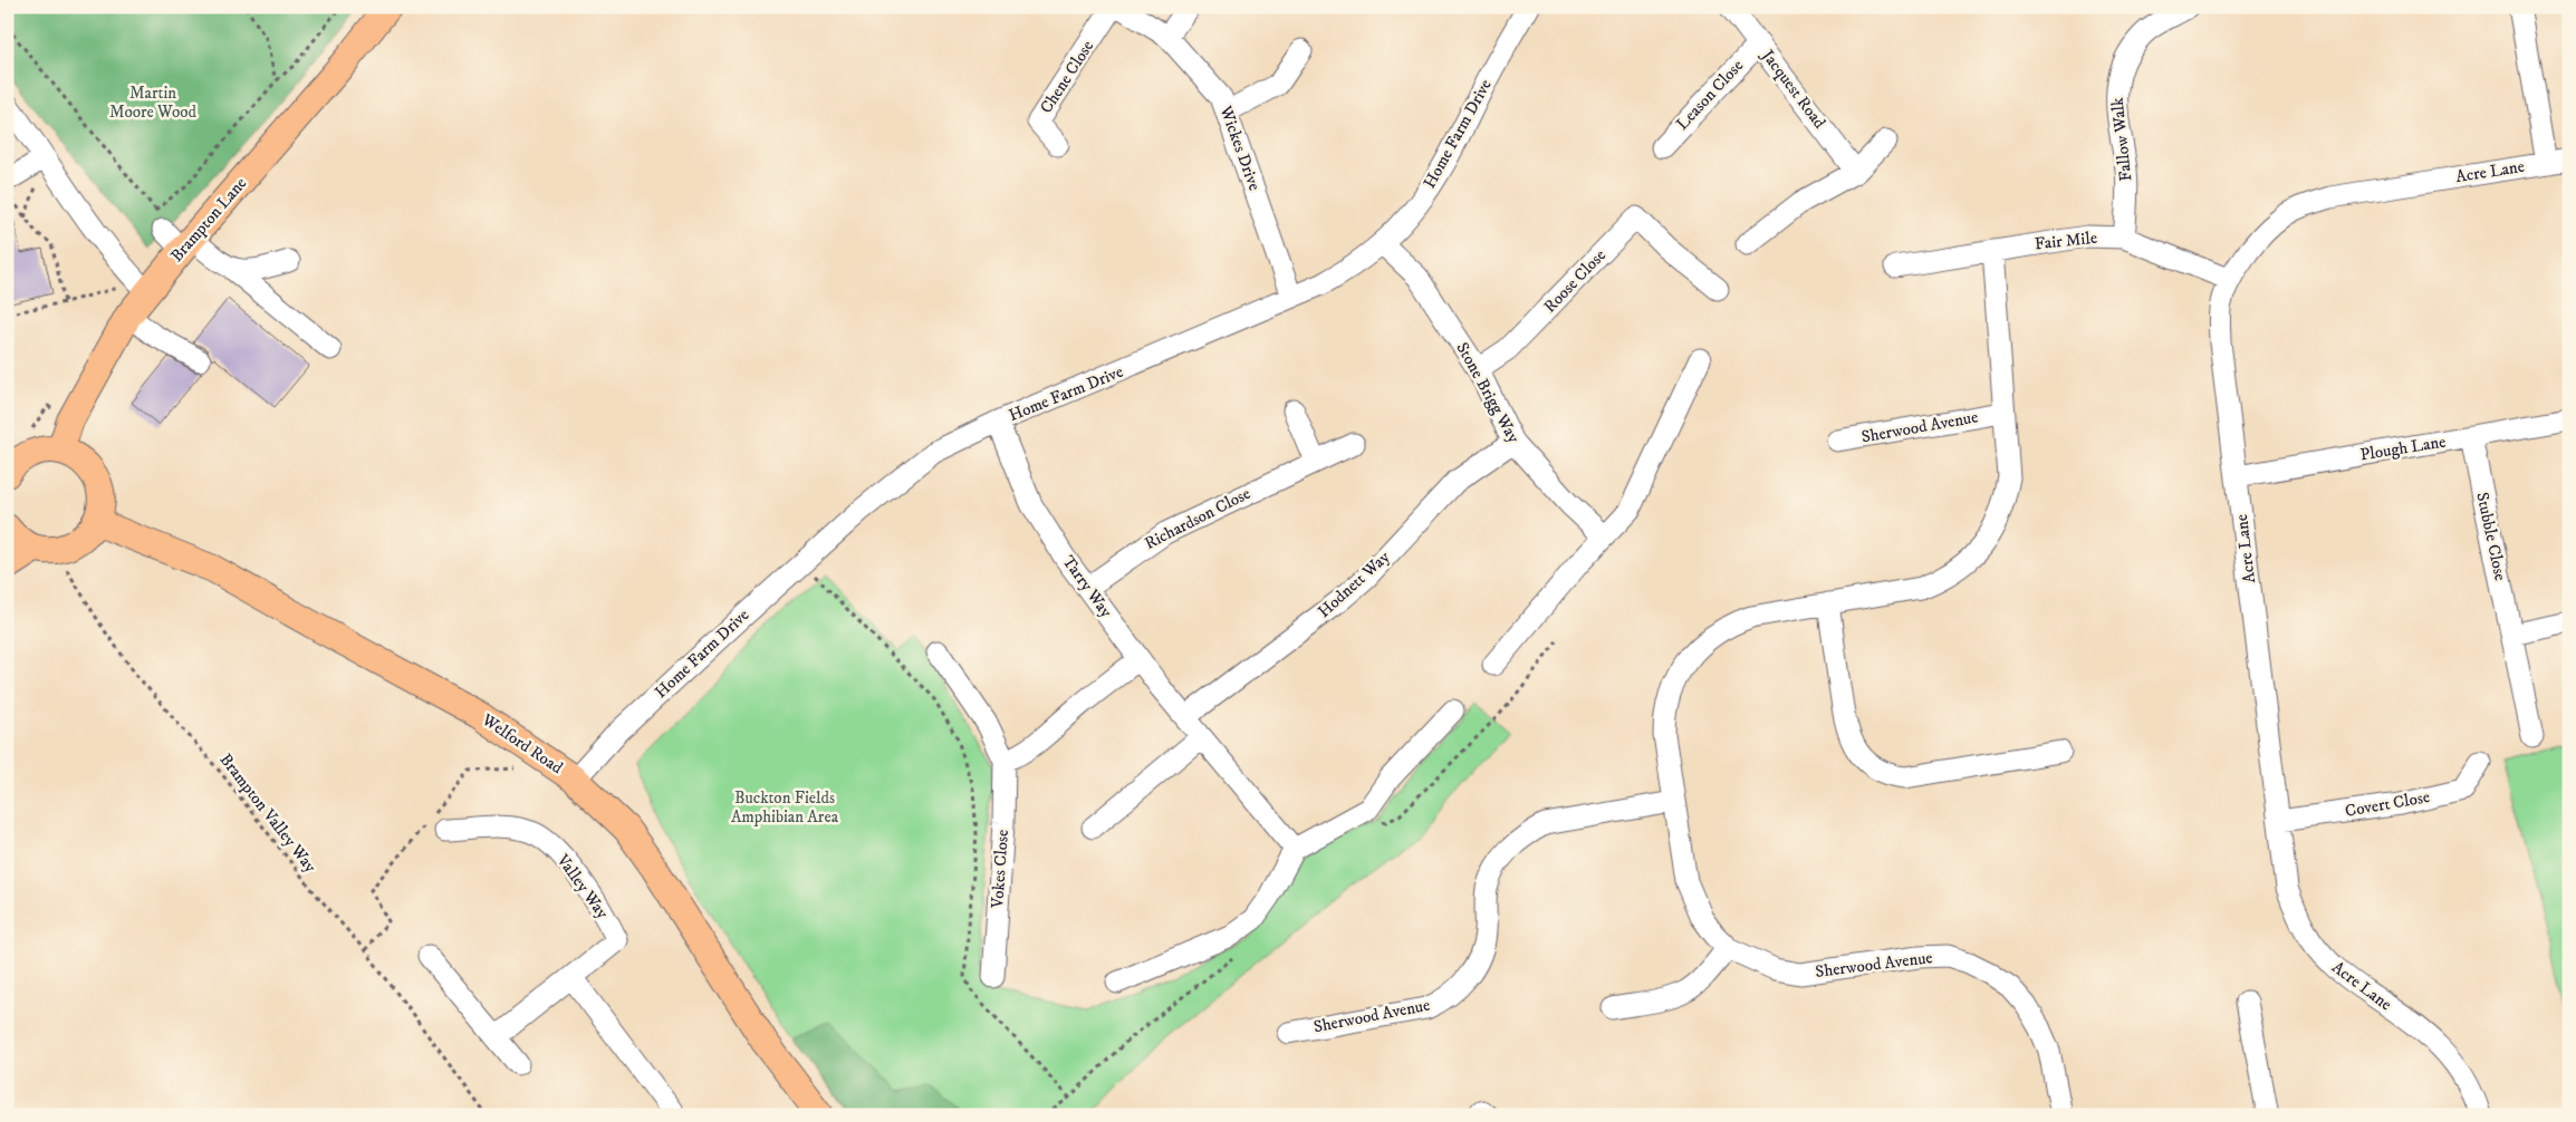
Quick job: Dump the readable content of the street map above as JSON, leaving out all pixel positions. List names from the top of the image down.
{
  "streets": {
    "main road": ["Brampton Lane", "Welford Road"],
    "street": [
      "Chene Close",
      "Jacquest Road",
      "Leason Close",
      "Home Farm Drive",
      "Fallow Walk",
      "Wickes Drive",
      "Acre Lane",
      "Fair Mile",
      "Roose Close",
      "Stone Brigg Way",
      "Sherwood Avenue",
      "Plough Lane",
      "Richardson Close",
      "Stubble Close",
      "Hodnett Way",
      "Tarry Way",
      "Covert Close",
      "Vokes Close",
      "Valley Way"
    ],
    "path": ["Brampton Valley Way"]
  },
  "crossings": [
    ["Jacquest Road", "Leason Close"],
    ["Home Farm Drive", "Wickes Drive"],
    ["Home Farm Drive", "Stone Brigg Way"],
    ["Home Farm Drive", "Tarry Way"],
    ["Home Farm Drive", "Welford Road"],
    ["Fallow Walk", "Fair Mile"],
    ["Acre Lane", "Fair Mile"],
    ["Acre Lane", "Plough Lane"],
    ["Acre Lane", "Covert Close"],
    ["Fair Mile", "Sherwood Avenue"],
    ["Roose Close", "Stone Brigg Way"],
    ["Stone Brigg Way", "Hodnett Way"],
    ["Plough Lane", "Stubble Close"],
    ["Richardson Close", "Tarry Way"],
    ["Hodnett Way", "Tarry Way"]
  ],
  "parks": ["Martin Moore Wood", "Buckton Fields Amphibian Area"]
}
